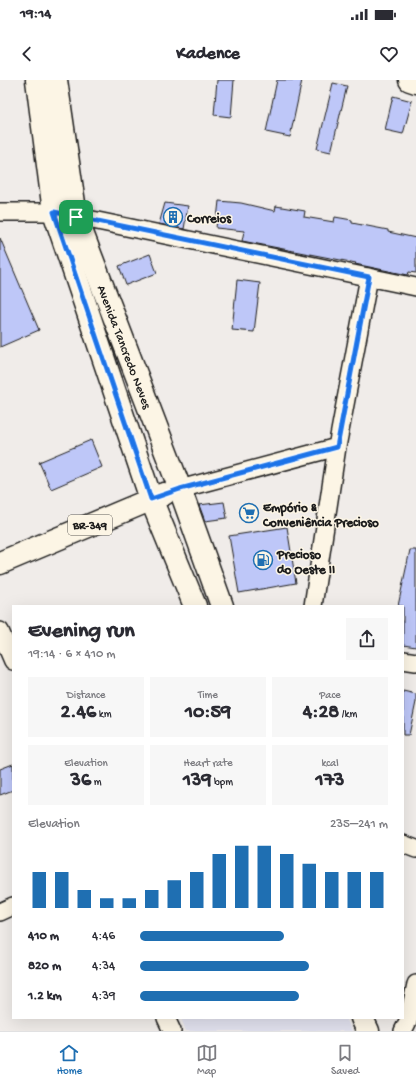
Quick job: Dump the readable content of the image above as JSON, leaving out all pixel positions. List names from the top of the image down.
{
  "streets": {
    "main road": ["Avenida Tancredo Neves", "BR-349"]
  },
  "crossings": [
    ["Avenida Tancredo Neves", "BR-349"]
  ],
  "places": {
    "building": ["Correios"],
    "supermarket": ["Empório & Conveniência Precioso"],
    "fuel station": ["Precioso do Oeste II"]
  },
  "page": {
    "status": "19:14",
    "header": "Kadence",
    "heading": ["Evening run", "19:14 · 6 × 410 m"],
    "stats": [
      ["Distance", "2.46 km"],
      ["Time", "10:59"],
      ["Pace", "4:28 /km"],
      ["Elevation", "36 m"],
      ["Heart rate", "139 bpm"],
      ["kcal", "173"]
    ],
    "chart": ["Elevation", "235–241 m"],
    "list": [
      {
        "name": "410 m",
        "note": "4:46"
      },
      {
        "name": "820 m",
        "note": "4:34"
      },
      {
        "name": "1.2 km",
        "note": "4:39"
      }
    ],
    "tabs": ["Home", "Map", "Saved"]
  }
}
